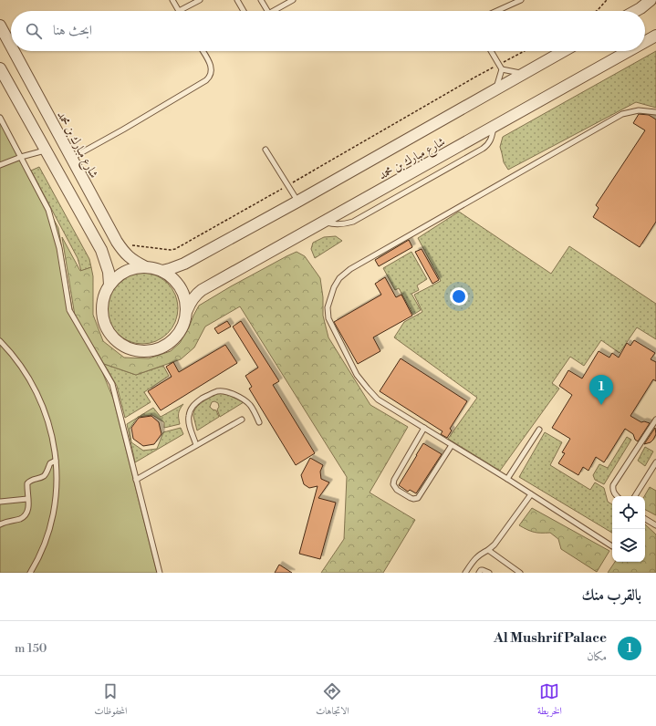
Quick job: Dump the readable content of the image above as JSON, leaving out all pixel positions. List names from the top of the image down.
{
  "streets": {
    "street": ["شارع مبارك بن محمد"]
  },
  "page": {
    "search": "ابحث هنا",
    "pins": "1",
    "heading": "بالقرب منك",
    "list": [
      {
        "mark": "1",
        "name": "Al Mushrif Palace",
        "note": "مكان",
        "value": "150 m"
      }
    ],
    "nav": ["الخريطة", "الاتجاهات", "المحفوظات"]
  }
}
